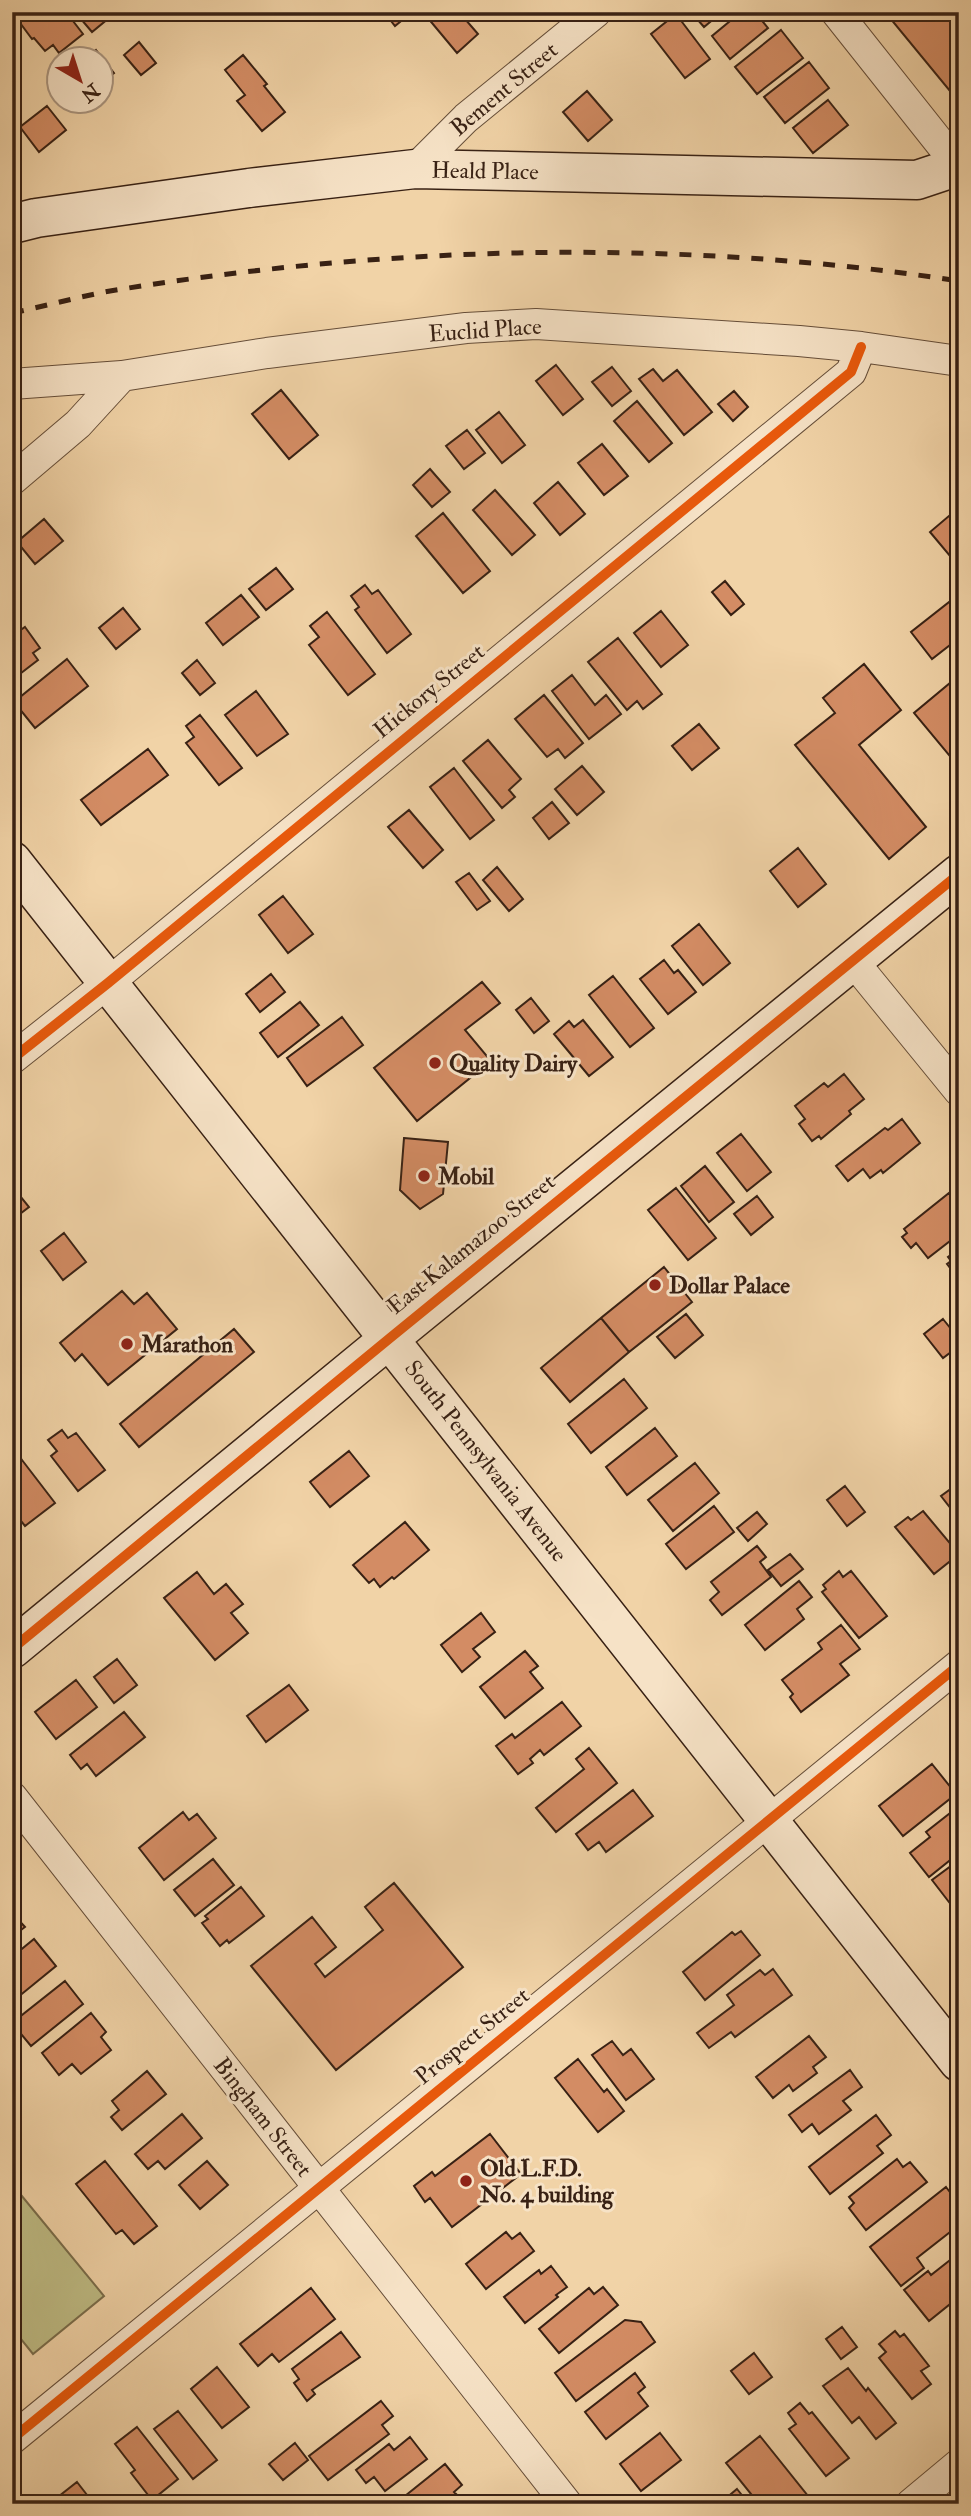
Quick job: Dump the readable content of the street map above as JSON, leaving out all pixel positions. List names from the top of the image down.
{
  "streets": {
    "street": [
      "Bement Street",
      "Heald Place",
      "Euclid Place",
      "Hickory Street",
      "East Kalamazoo Street",
      "South Pennsylvania Avenue",
      "Prospect Street",
      "Bingham Street"
    ]
  },
  "crossings": [
    ["Bement Street", "Heald Place"],
    ["Euclid Place", "Hickory Street"],
    ["Hickory Street", "South Pennsylvania Avenue"],
    ["East Kalamazoo Street", "South Pennsylvania Avenue"],
    ["South Pennsylvania Avenue", "Prospect Street"],
    ["Prospect Street", "Bingham Street"]
  ],
  "places": [
    "Quality Dairy",
    "Mobil",
    "Dollar Palace",
    "Marathon",
    "Old L.F.D. No. 4 building"
  ],
  "north": "bottom right"
}
